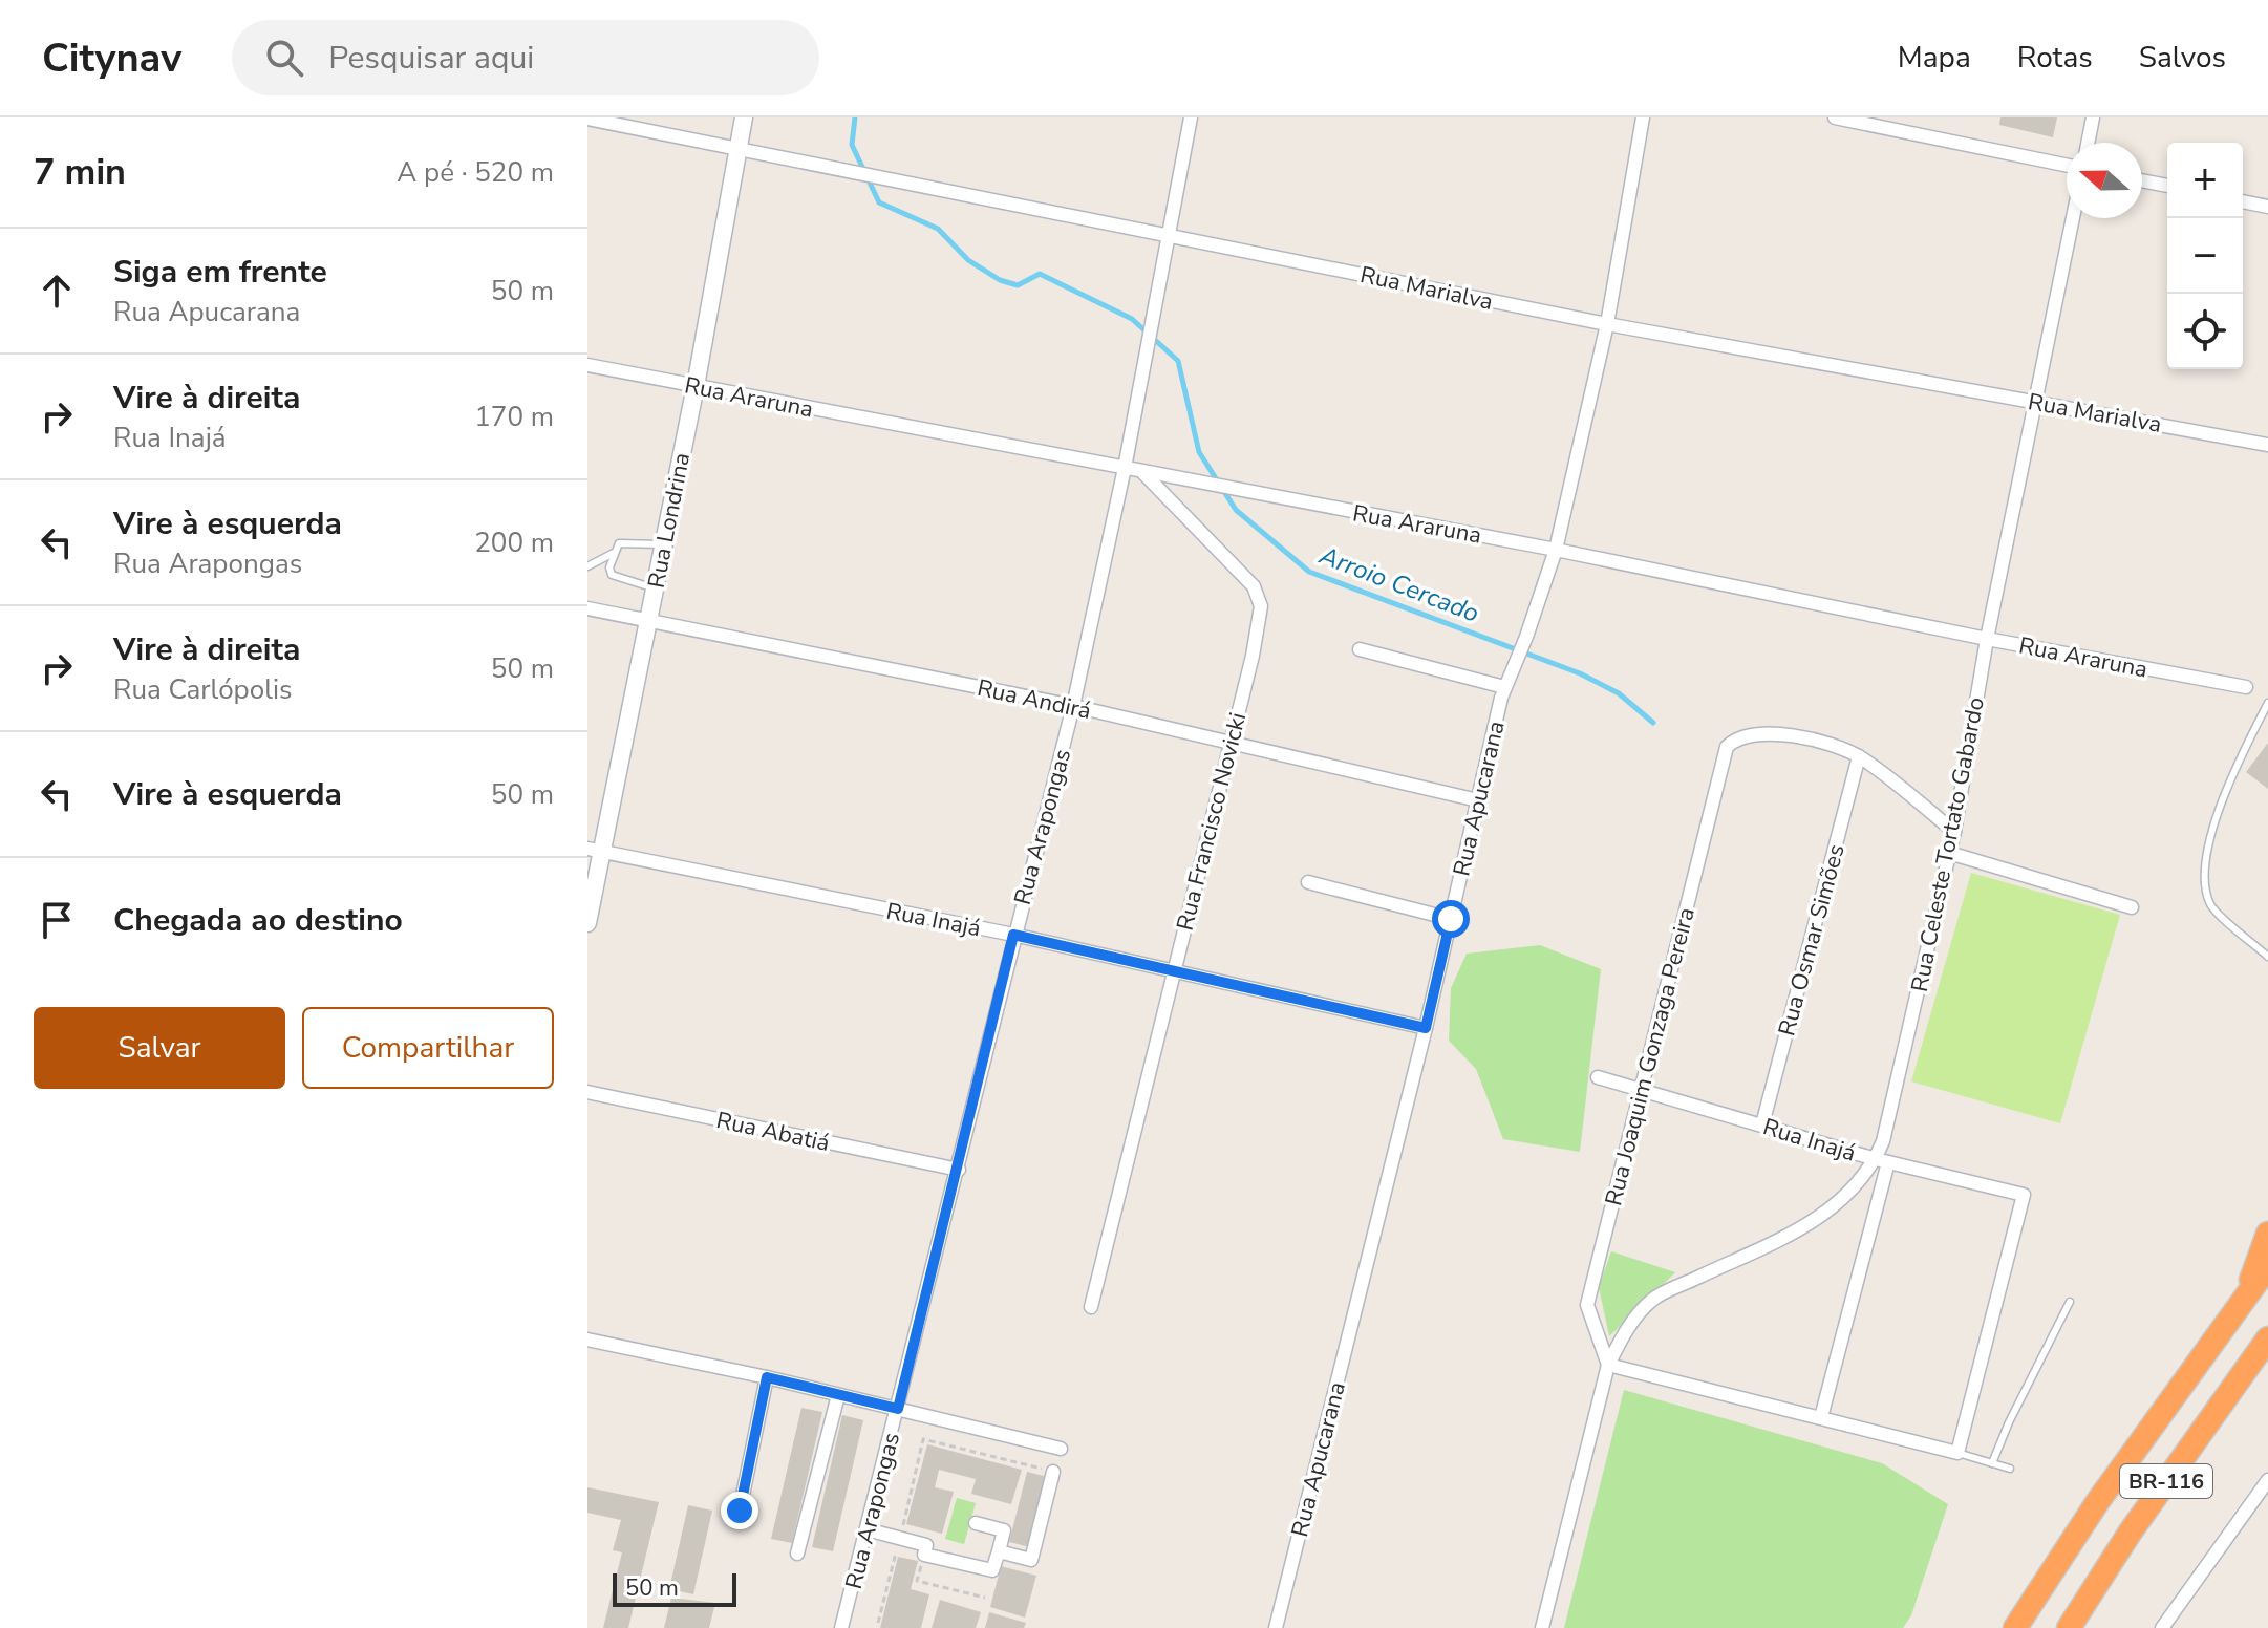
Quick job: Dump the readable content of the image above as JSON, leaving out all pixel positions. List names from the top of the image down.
{
  "streets": {
    "highway": ["BR-116"],
    "street": [
      "Rua Marialva",
      "Rua Araruna",
      "Rua Londrina",
      "Rua Andirá",
      "Rua Apucarana",
      "Rua Francisco Novicki",
      "Rua Arapongas",
      "Rua Celeste Tortato Gabardo",
      "Rua Inajá",
      "Rua Osmar Simões",
      "Rua Joaquim Gonzaga Pereira",
      "Rua Abatiá"
    ]
  },
  "crossings": [
    ["Rua Marialva", "Rua Londrina"],
    ["Rua Marialva", "Rua Apucarana"],
    ["Rua Marialva", "Rua Arapongas"],
    ["Rua Marialva", "Rua Celeste Tortato Gabardo"],
    ["Rua Araruna", "Rua Londrina"],
    ["Rua Araruna", "Rua Apucarana"],
    ["Rua Araruna", "Rua Francisco Novicki"],
    ["Rua Araruna", "Rua Arapongas"],
    ["Rua Araruna", "Rua Celeste Tortato Gabardo"],
    ["Rua Londrina", "Rua Andirá"],
    ["Rua Londrina", "Rua Inajá"],
    ["Rua Andirá", "Rua Apucarana"],
    ["Rua Andirá", "Rua Francisco Novicki"],
    ["Rua Andirá", "Rua Arapongas"],
    ["Rua Apucarana", "Rua Inajá"],
    ["Rua Francisco Novicki", "Rua Inajá"],
    ["Rua Arapongas", "Rua Inajá"],
    ["Rua Arapongas", "Rua Abatiá"],
    ["Rua Celeste Tortato Gabardo", "Rua Inajá"],
    ["Rua Celeste Tortato Gabardo", "Rua Joaquim Gonzaga Pereira"],
    ["Rua Inajá", "Rua Osmar Simões"],
    ["Rua Inajá", "Rua Joaquim Gonzaga Pereira"],
    ["Rua Osmar Simões", "Rua Joaquim Gonzaga Pereira"]
  ],
  "water": ["Arroio Cercado"],
  "scale_bar": "50 m",
  "north": "left",
  "page": {
    "header": "Citynav",
    "search": "Pesquisar aqui",
    "nav": ["Mapa", "Rotas", "Salvos"],
    "heading": ["7 min", "A pé · 520 m"],
    "map_buttons": ["+", "−"],
    "list": [
      ["Siga em frente", "Rua Apucarana", "50 m"],
      ["Vire à direita", "Rua Inajá", "170 m"],
      ["Vire à esquerda", "Rua Arapongas", "200 m"],
      ["Vire à direita", "Rua Carlópolis", "50 m"],
      ["Vire à esquerda", "50 m"],
      "Chegada ao destino"
    ],
    "buttons": ["Salvar", "Compartilhar"],
    "scale": "50 m"
  }
}
